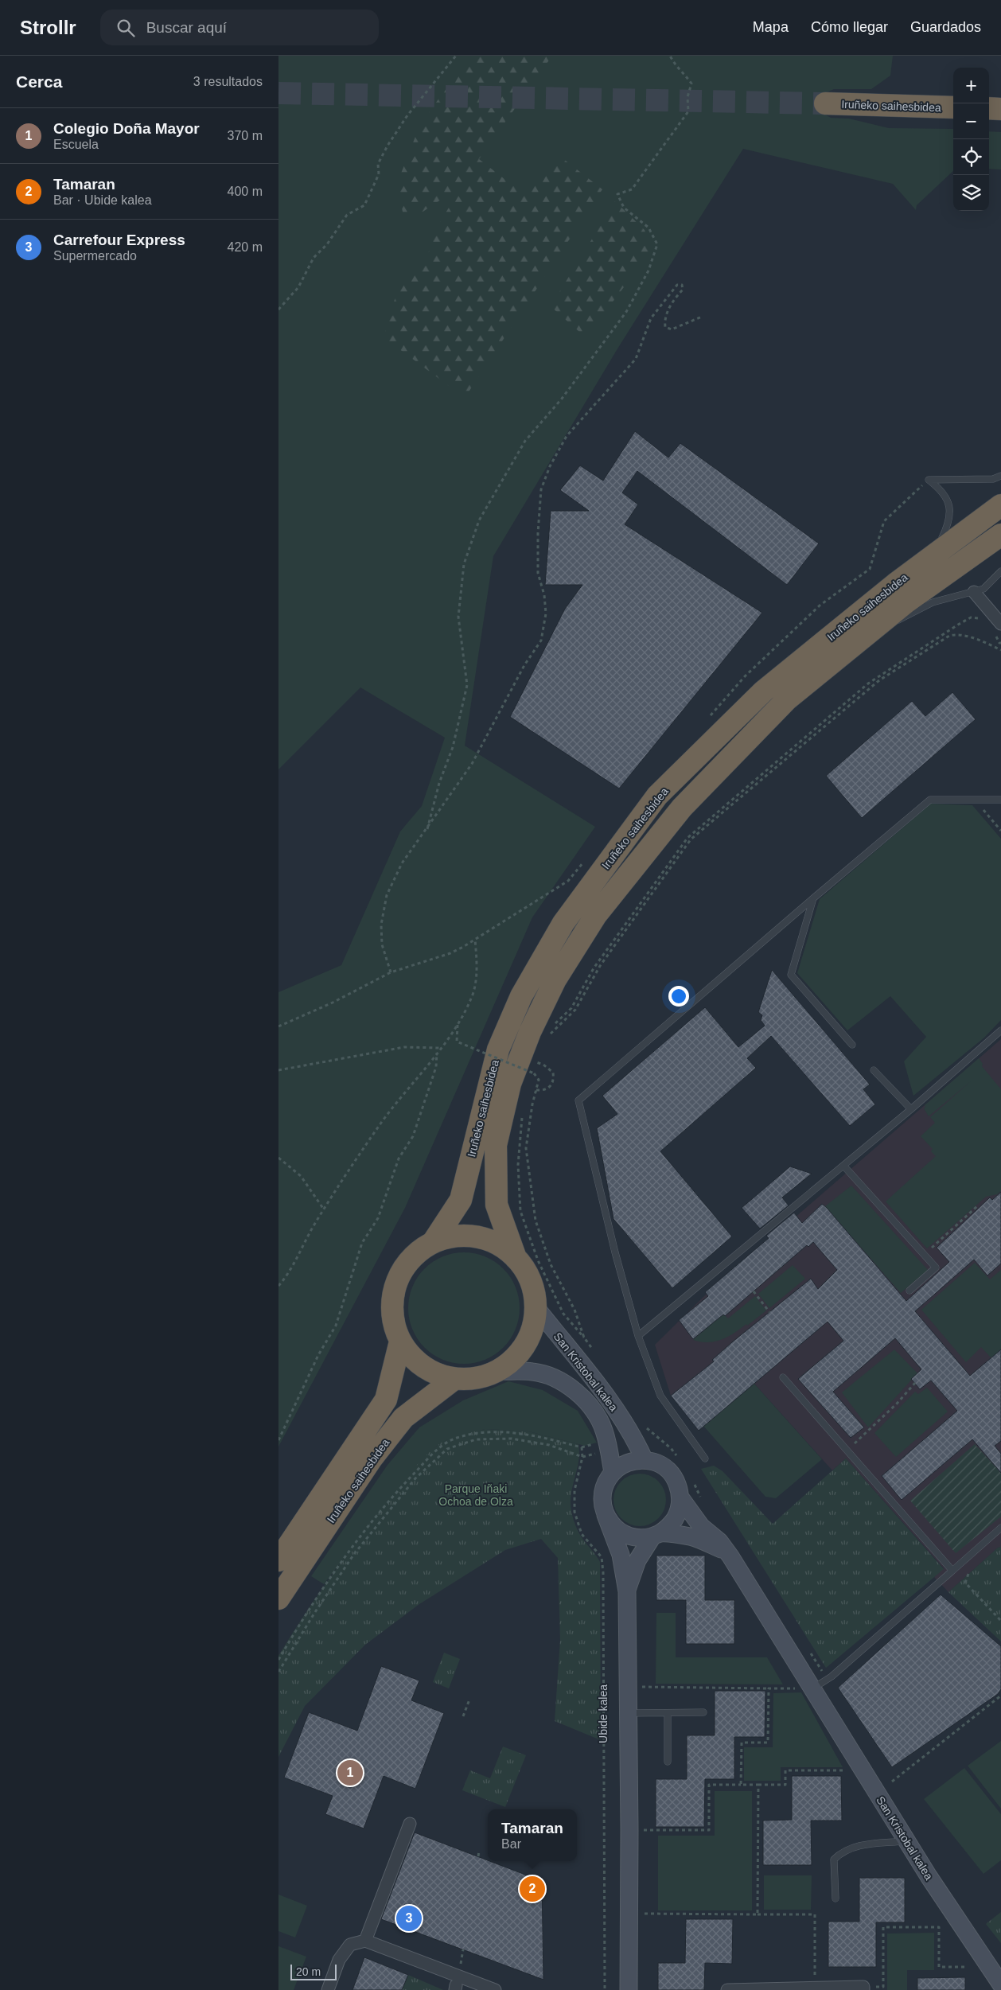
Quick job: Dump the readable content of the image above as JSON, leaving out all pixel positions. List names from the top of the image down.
{
  "streets": {
    "highway": ["Iruñeko saihesbidea"],
    "main road": ["San Kristobal kalea"],
    "path": ["Ubide kalea"]
  },
  "parks": ["Parque Iñaki Ochoa de Olza"],
  "scale_bar": "20 m",
  "page": {
    "header": "Strollr",
    "search": "Buscar aquí",
    "nav": ["Mapa", "Cómo llegar", "Guardados"],
    "heading": ["Cerca", "3 resultados"],
    "map_buttons": ["+", "−"],
    "list": [
      {
        "mark": "1",
        "name": "Colegio Doña Mayor",
        "note": "Escuela",
        "value": "370 m"
      },
      {
        "mark": "2",
        "name": "Tamaran",
        "note": "Bar · Ubide kalea",
        "value": "400 m"
      },
      {
        "mark": "3",
        "name": "Carrefour Express",
        "note": "Supermercado",
        "value": "420 m"
      }
    ],
    "pins": ["1", "2", "3"],
    "popup": ["Tamaran", "Bar"],
    "scale": "20 m"
  }
}
